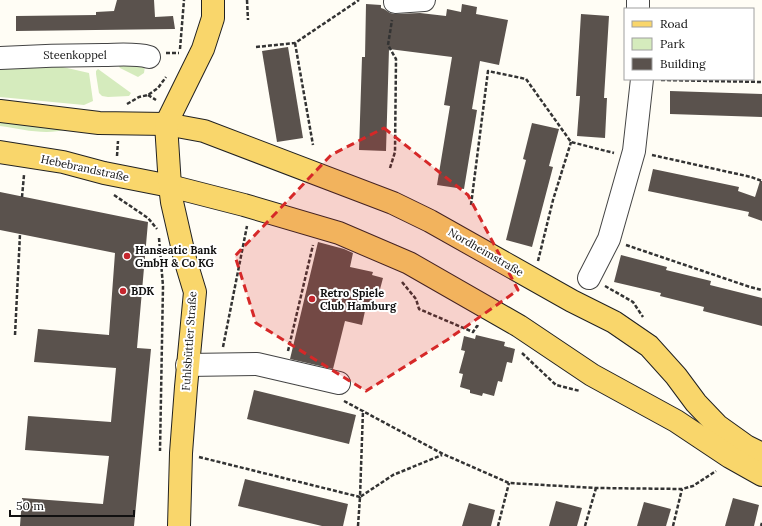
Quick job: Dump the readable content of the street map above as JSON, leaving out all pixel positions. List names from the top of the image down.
{
  "streets": {
    "main road": ["Hebebrandstraße", "Nordheimstraße", "Fuhlsbüttler Straße"],
    "street": ["Steenkoppel"]
  },
  "crossings": [
    ["Hebebrandstraße", "Fuhlsbüttler Straße"],
    ["Nordheimstraße", "Fuhlsbüttler Straße"]
  ],
  "places": ["Hanseatic Bank GmbH & Co KG", "BDK", "Retro Spiele Club Hamburg"],
  "legend": ["Road", "Park", "Building"],
  "scale_bar": "50 m"
}
